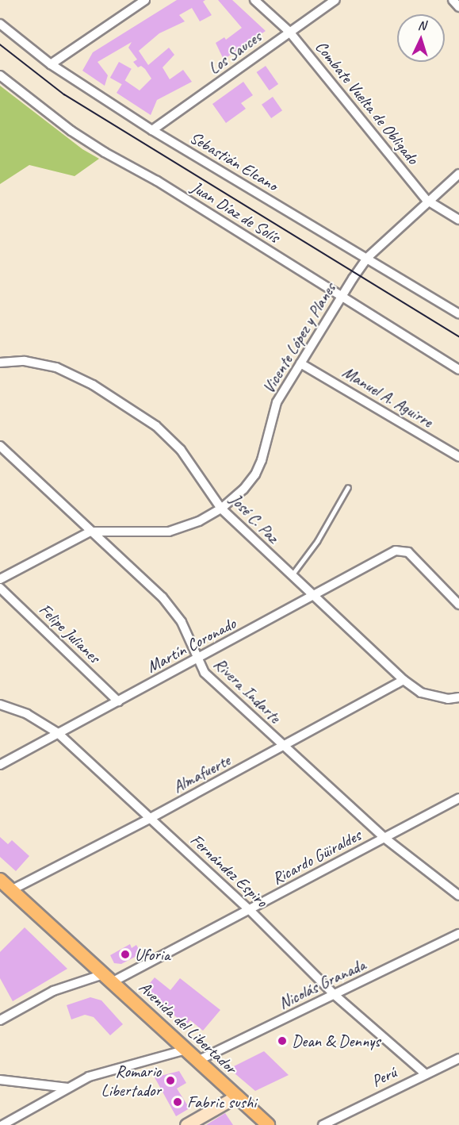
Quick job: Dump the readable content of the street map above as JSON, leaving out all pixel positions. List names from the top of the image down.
{
  "streets": {
    "main road": ["Avenida del Libertador"],
    "street": [
      "Los Sauces",
      "Combate Vuelta de Obligado",
      "Sebastián Elcano",
      "Juan Díaz de Solís",
      "Vicente López y Planes",
      "Manuel A. Aguirre",
      "José C. Paz",
      "Felipe Julianes",
      "Martín Coronado",
      "Rivera Indarte",
      "Almafuerte",
      "Ricardo Güiraldes",
      "Fernández Espiro",
      "Nicolás Granada",
      "Perú"
    ]
  },
  "crossings": [
    ["Los Sauces", "Combate Vuelta de Obligado"],
    ["Los Sauces", "Sebastián Elcano"],
    ["Combate Vuelta de Obligado", "Vicente López y Planes"],
    ["Sebastián Elcano", "Vicente López y Planes"],
    ["Juan Díaz de Solís", "Vicente López y Planes"],
    ["Vicente López y Planes", "Manuel A. Aguirre"],
    ["Vicente López y Planes", "José C. Paz"],
    ["Vicente López y Planes", "Rivera Indarte"],
    ["José C. Paz", "Martín Coronado"],
    ["José C. Paz", "Almafuerte"],
    ["Felipe Julianes", "Martín Coronado"],
    ["Martín Coronado", "Rivera Indarte"],
    ["Martín Coronado", "Fernández Espiro"],
    ["Rivera Indarte", "Almafuerte"],
    ["Rivera Indarte", "Ricardo Güiraldes"],
    ["Almafuerte", "Fernández Espiro"],
    ["Almafuerte", "Avenida del Libertador"],
    ["Ricardo Güiraldes", "Fernández Espiro"],
    ["Ricardo Güiraldes", "Avenida del Libertador"],
    ["Fernández Espiro", "Nicolás Granada"],
    ["Fernández Espiro", "Perú"],
    ["Nicolás Granada", "Avenida del Libertador"]
  ],
  "places": [
    "Uforia",
    "Dean & Dennys",
    "Romario Libertador",
    "Fabric sushi"
  ],
  "north": "top"
}
